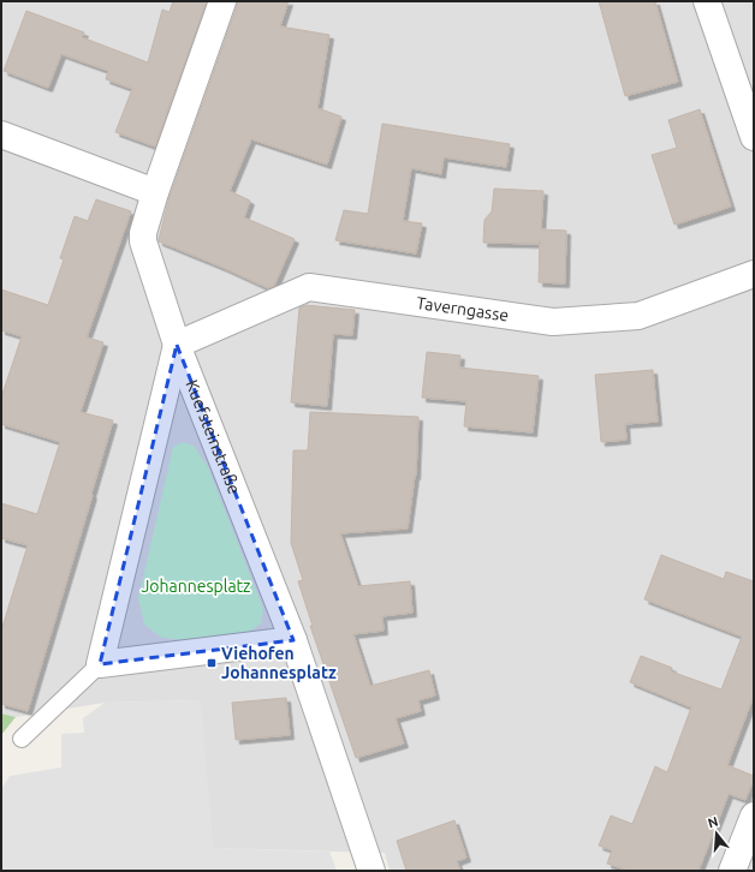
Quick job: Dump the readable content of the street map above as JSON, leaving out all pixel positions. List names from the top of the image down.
{
  "streets": {
    "street": ["Taverngasse", "Kuefsteinstraße"]
  },
  "crossings": [
    ["Taverngasse", "Kuefsteinstraße"]
  ],
  "parks": ["Johannesplatz"],
  "places": {
    "transit": ["Viehofen Johannesplatz"]
  },
  "north": "top"
}
